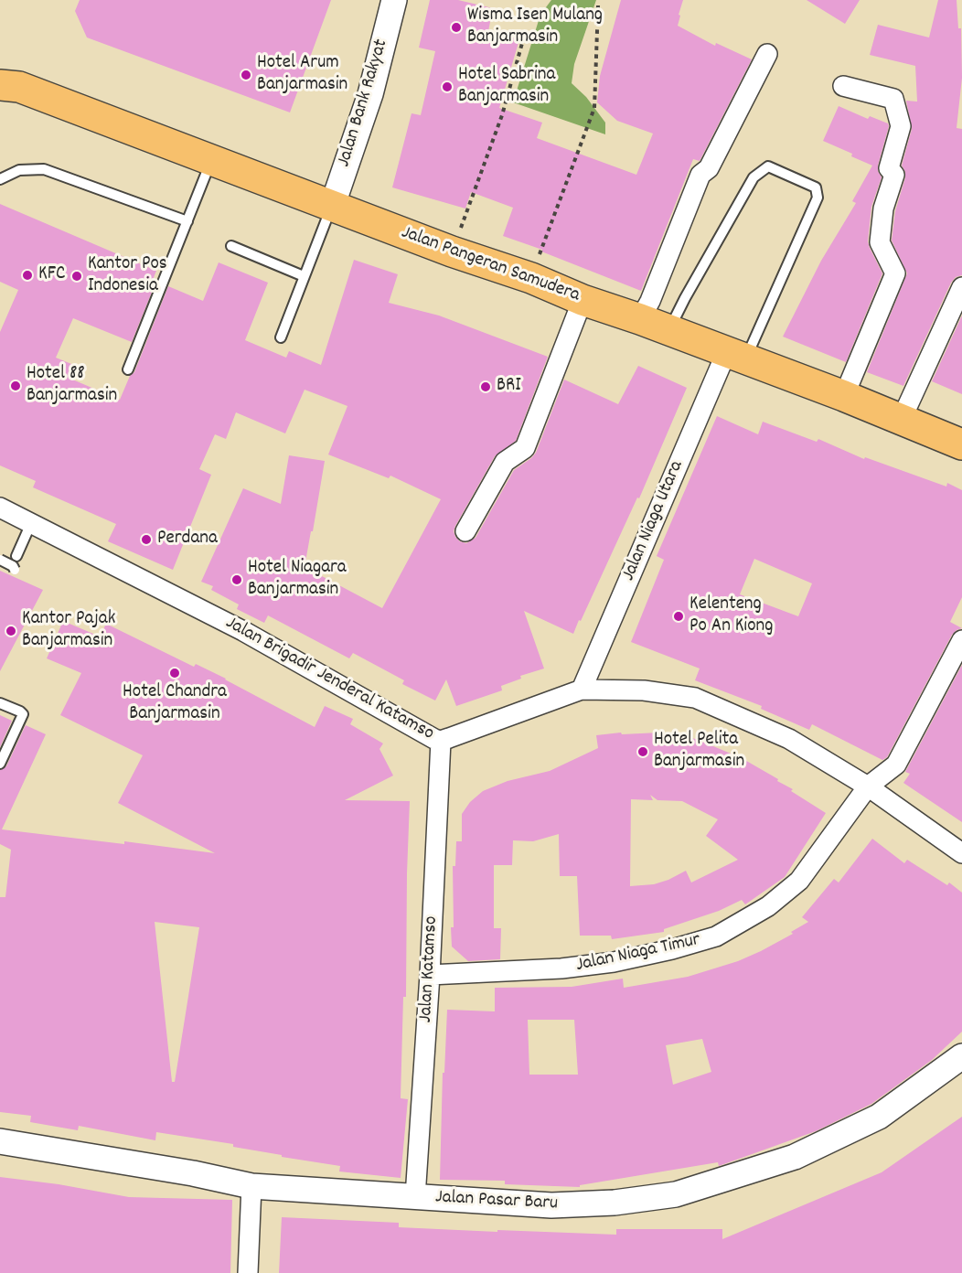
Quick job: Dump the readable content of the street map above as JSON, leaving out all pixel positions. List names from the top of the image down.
{
  "streets": {
    "highway": ["Jalan Pangeran Samudera"],
    "street": [
      "Jalan Bank Rakyat",
      "Jalan Niaga Utara",
      "Jalan Brigadir Jenderal Katamso",
      "Jalan Niaga Timur",
      "Jalan Katamso",
      "Jalan Pasar Baru"
    ]
  },
  "crossings": [
    ["Jalan Bank Rakyat", "Jalan Pangeran Samudera"],
    ["Jalan Pangeran Samudera", "Jalan Niaga Utara"],
    ["Jalan Niaga Utara", "Jalan Brigadir Jenderal Katamso"],
    ["Jalan Brigadir Jenderal Katamso", "Jalan Niaga Timur"],
    ["Jalan Brigadir Jenderal Katamso", "Jalan Katamso"],
    ["Jalan Niaga Timur", "Jalan Katamso"],
    ["Jalan Katamso", "Jalan Pasar Baru"]
  ],
  "places": [
    "Wisma Isen Mulang Banjarmasin",
    "Hotel Arum Banjarmasin",
    "Hotel Sabrina Banjarmasin",
    "KFC",
    "Kantor Pos Indonesia",
    "Hotel 88 Banjarmasin",
    "BRI",
    "Perdana",
    "Hotel Niagara Banjarmasin",
    "Kelenteng Po An Kiong",
    "Kantor Pajak Banjarmasin",
    "Hotel Chandra Banjarmasin",
    "Hotel Pelita Banjarmasin"
  ]
}
